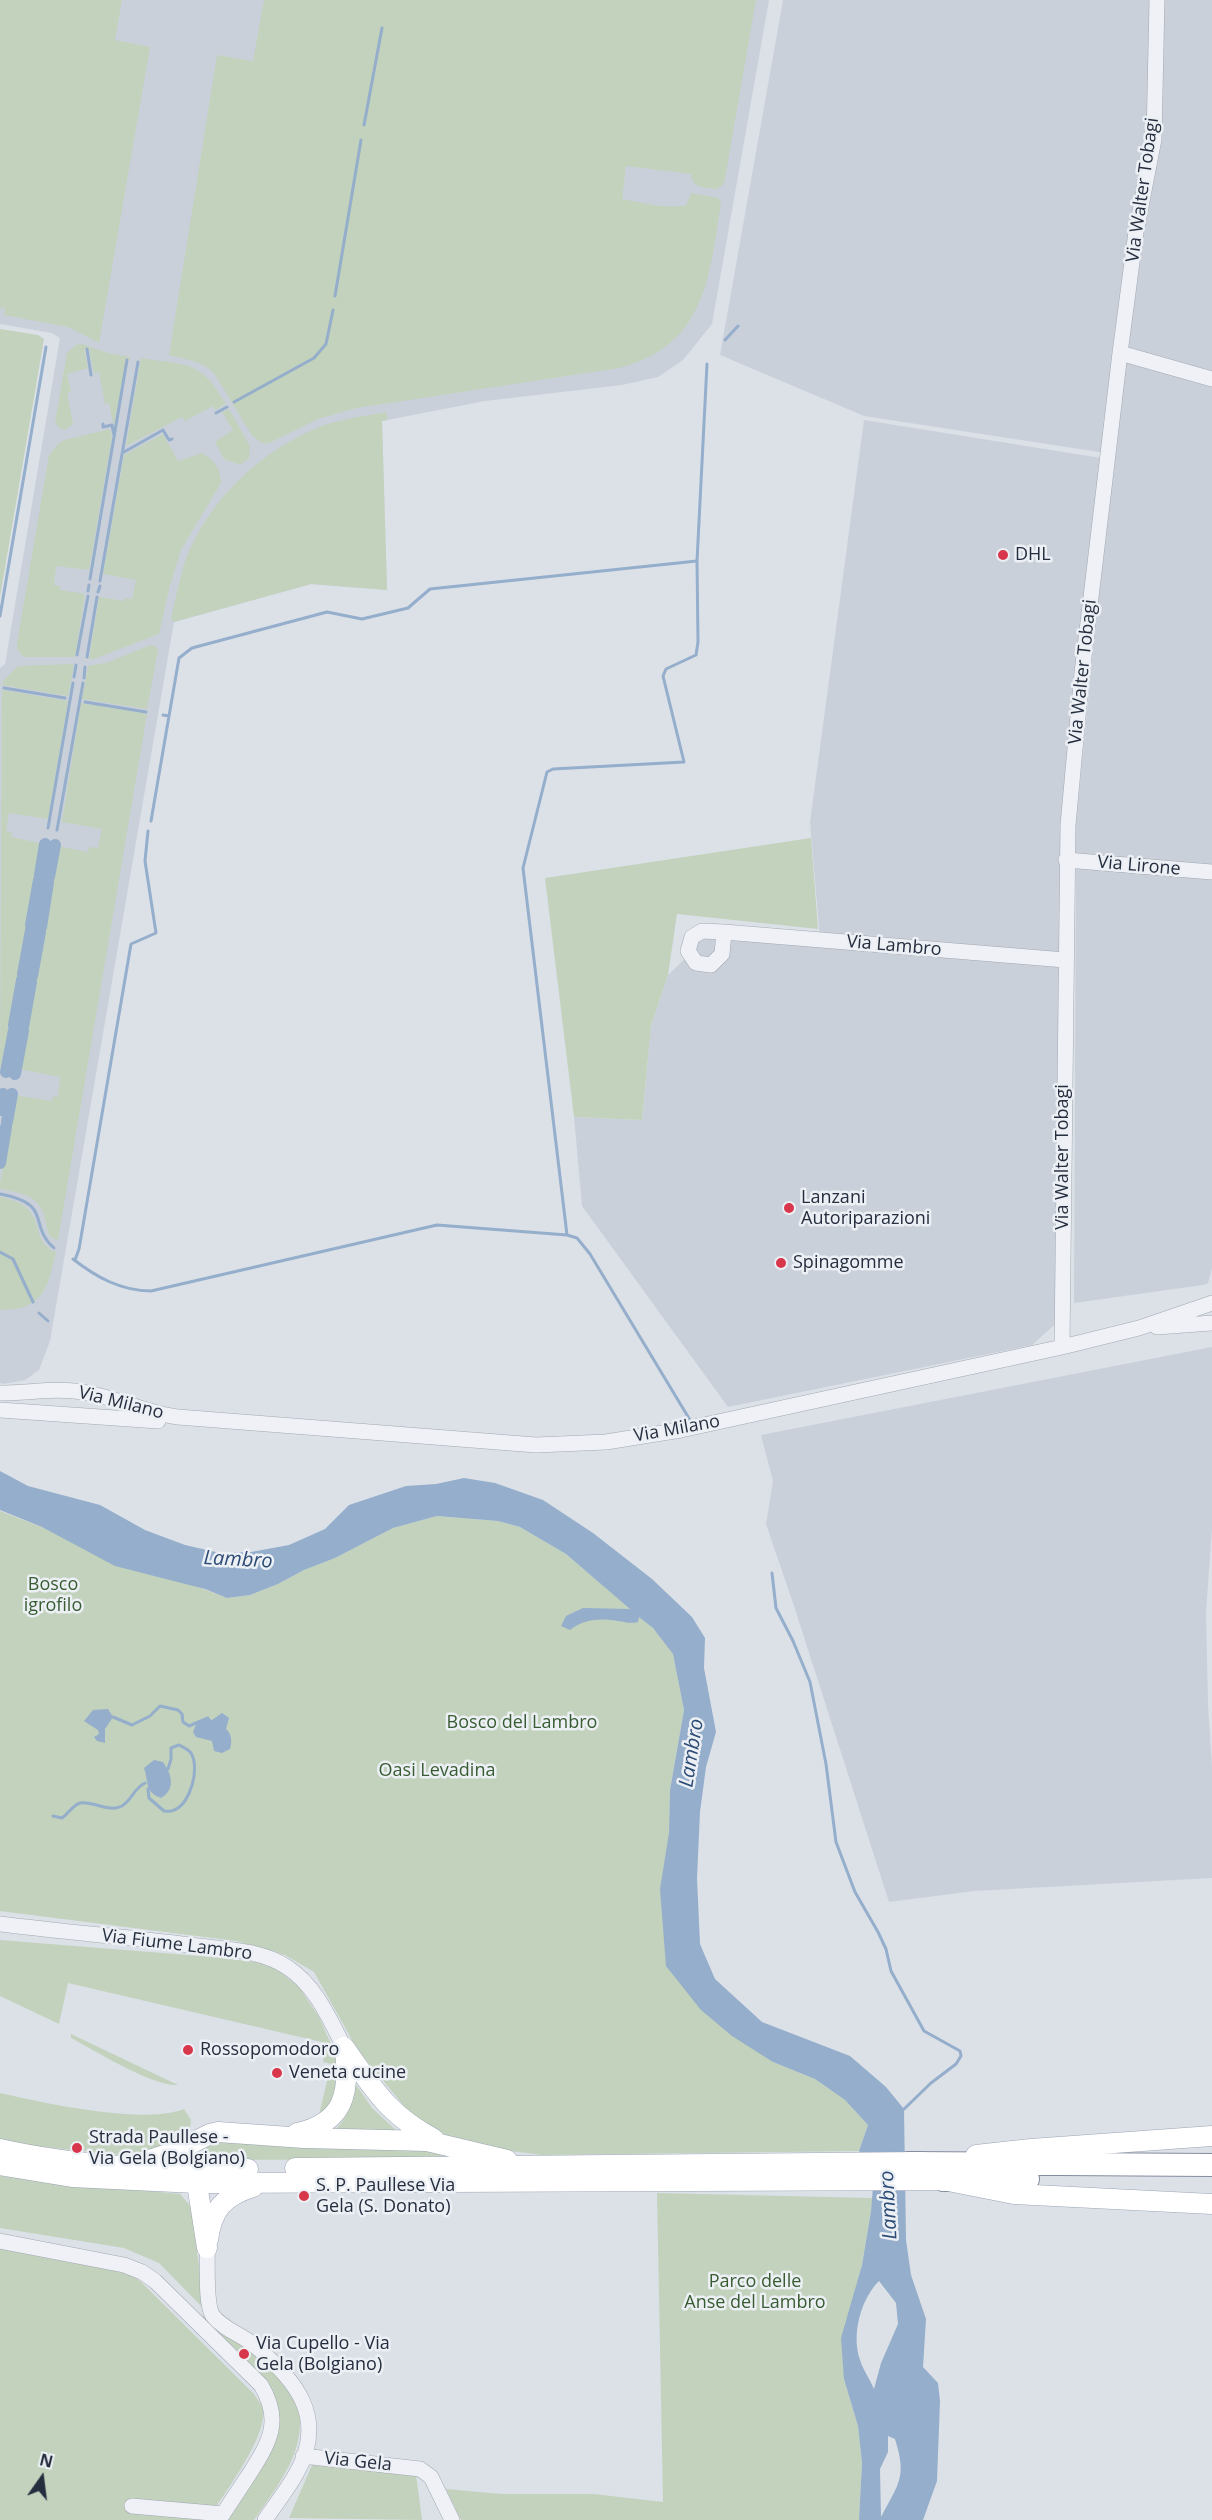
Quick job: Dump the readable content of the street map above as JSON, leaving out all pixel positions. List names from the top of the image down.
{
  "streets": {
    "street": [
      "Via Walter Tobagi",
      "Via Lirone",
      "Via Lambro",
      "Via Milano",
      "Via Fiume Lambro",
      "Via Gela"
    ]
  },
  "crossings": [
    ["Via Walter Tobagi", "Via Lirone"],
    ["Via Walter Tobagi", "Via Lambro"],
    ["Via Walter Tobagi", "Via Milano"]
  ],
  "water": ["Lambro"],
  "parks": [
    "Bosco igrofilo",
    "Bosco del Lambro",
    "Oasi Levadina",
    "Parco delle Anse del Lambro"
  ],
  "places": [
    "DHL",
    "Lanzani Autoriparazioni",
    "Spinagomme",
    "Rossopomodoro",
    "Veneta cucine",
    "Strada Paullese - Via Gela (Bolgiano)",
    "S. P. Paullese Via Gela (S. Donato)",
    "Via Cupello - Via Gela (Bolgiano)"
  ],
  "north": "top"
}
